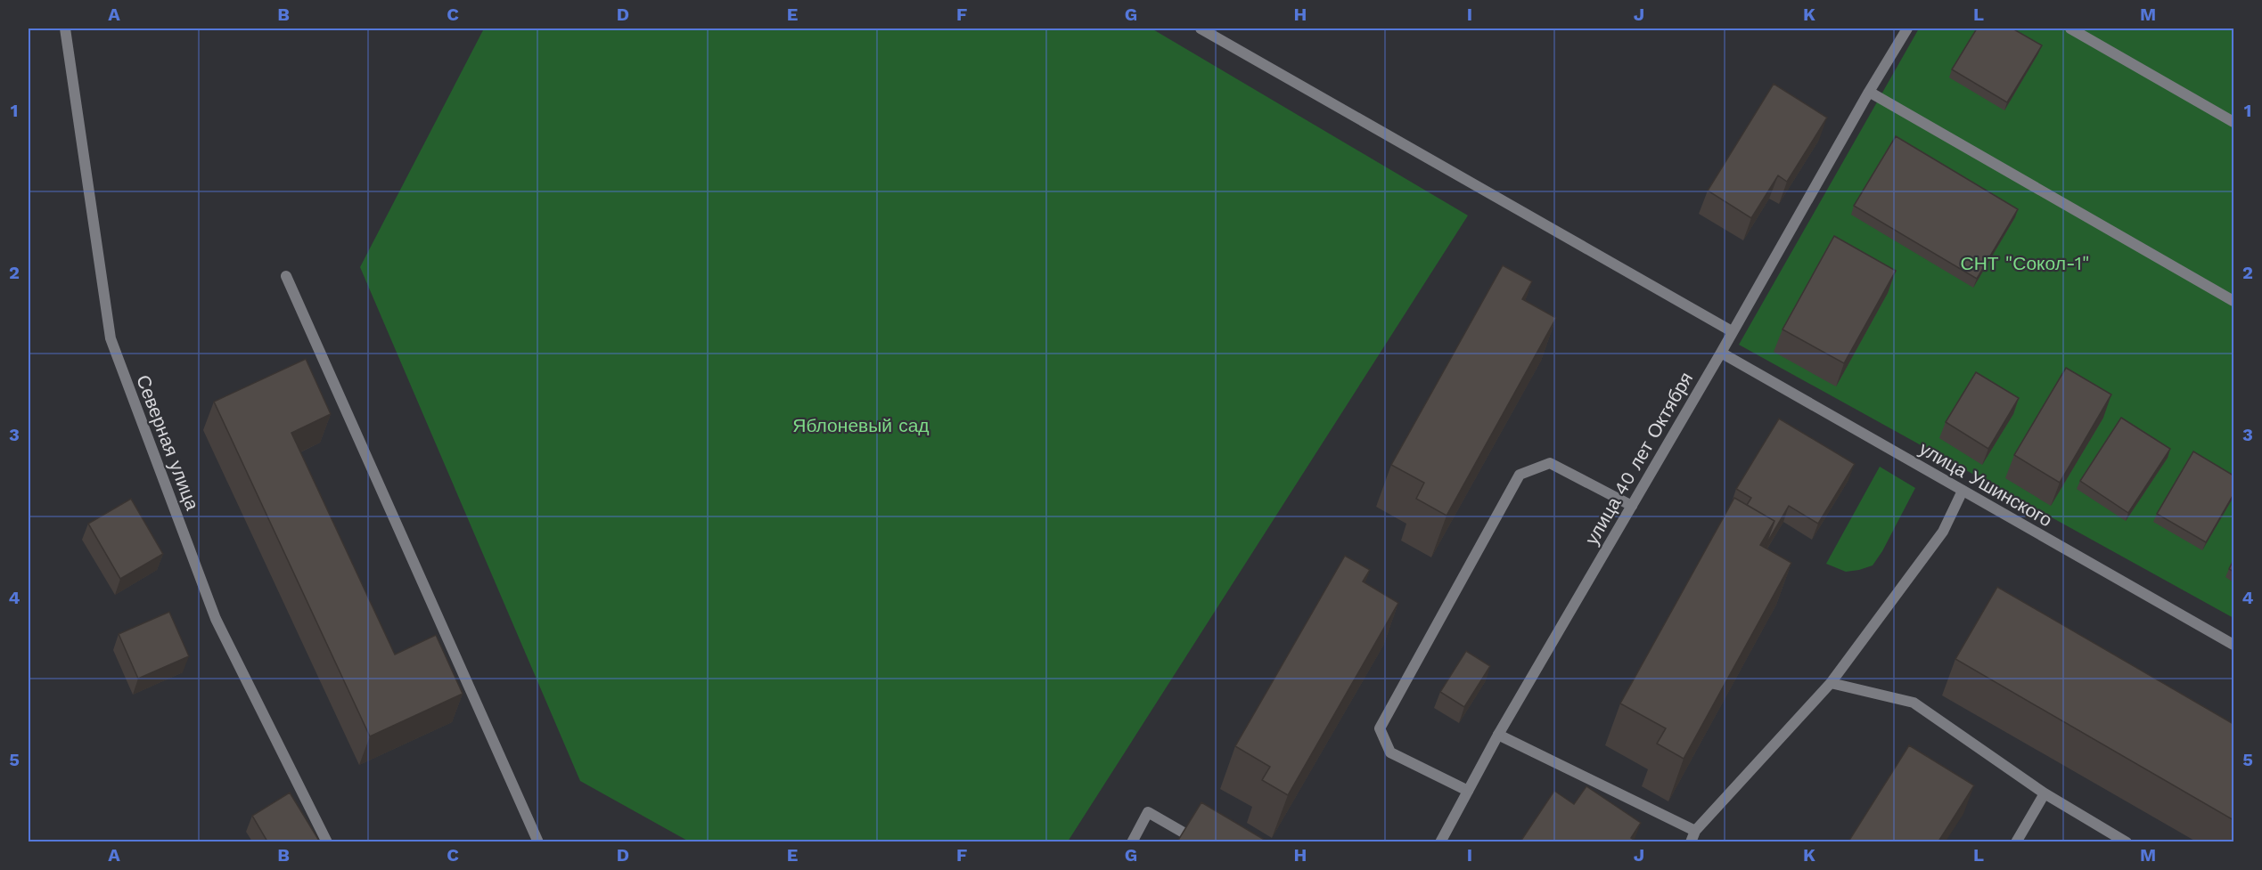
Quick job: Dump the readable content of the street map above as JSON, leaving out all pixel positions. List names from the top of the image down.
{
  "streets": {
    "street": ["Северная улица", "улица 40 лет Октября", "улица Ушинского"]
  },
  "crossings": [
    ["улица 40 лет Октября", "улица Ушинского"]
  ],
  "parks": ["СНТ \"Сокол-1\"", "Яблоневый сад"],
  "grid": {
    "columns": [
      "A",
      "B",
      "C",
      "D",
      "E",
      "F",
      "G",
      "H",
      "I",
      "J",
      "K",
      "L",
      "M"
    ],
    "rows": [
      "1",
      "2",
      "3",
      "4",
      "5"
    ]
  }
}
